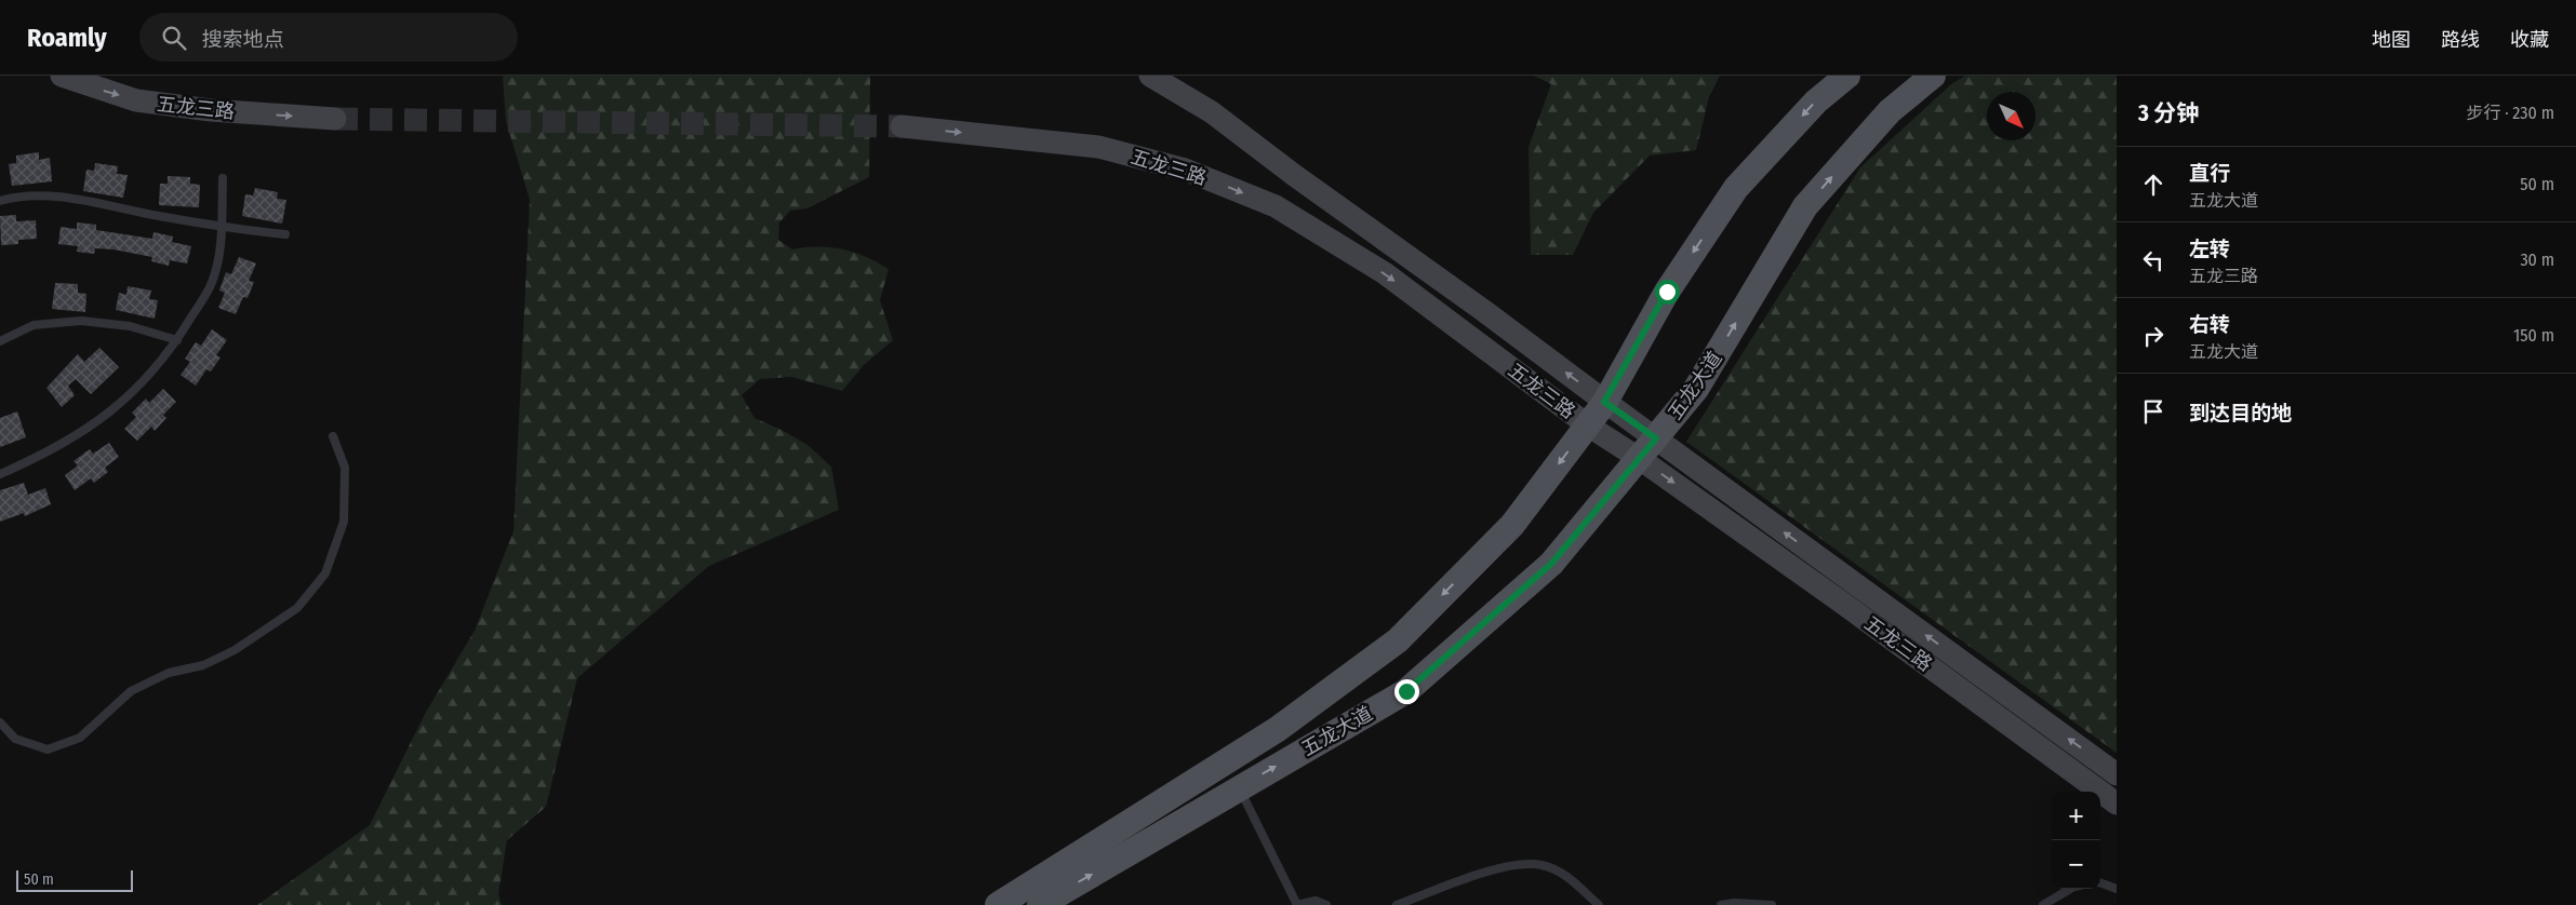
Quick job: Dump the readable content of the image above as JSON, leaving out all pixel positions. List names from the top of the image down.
{
  "streets": {
    "main road": ["五龙三路", "五龙大道"]
  },
  "crossings": [
    ["五龙三路", "五龙大道"]
  ],
  "scale_bar": "50 m",
  "north": "bottom right",
  "page": {
    "header": "Roamly",
    "search": "搜索地点",
    "nav": ["地图", "路线", "收藏"],
    "heading": ["3 分钟", "步行 · 230 m"],
    "list": [
      ["直行", "五龙大道", "50 m"],
      ["左转", "五龙三路", "30 m"],
      ["右转", "五龙大道", "150 m"],
      "到达目的地"
    ],
    "map_buttons": ["+", "−"],
    "scale": "50 m"
  }
}
